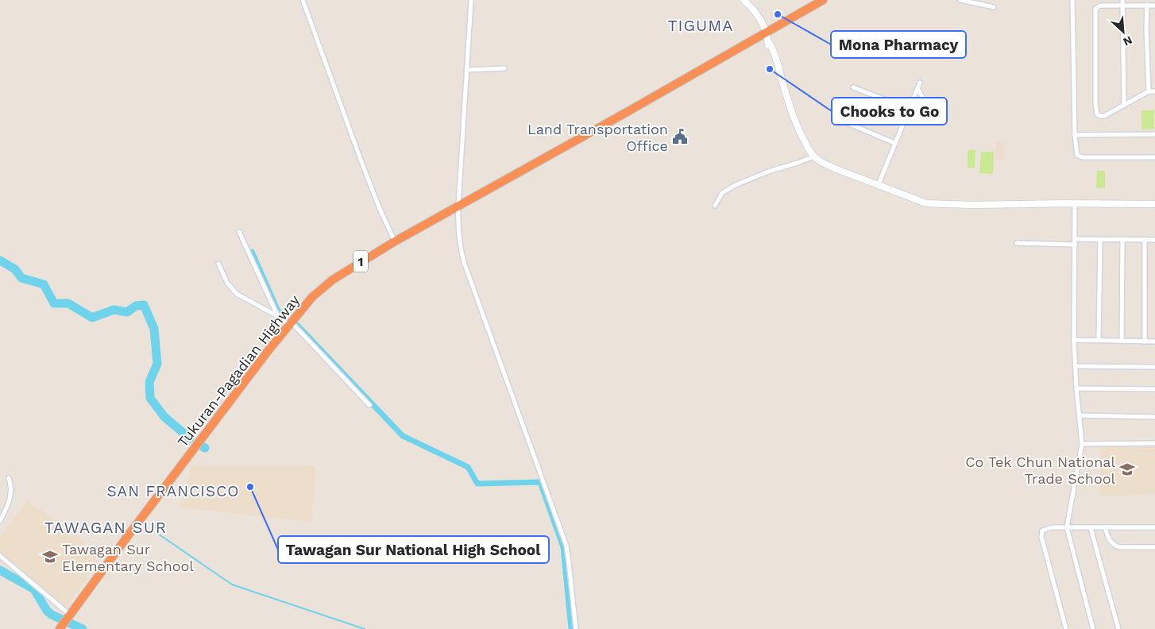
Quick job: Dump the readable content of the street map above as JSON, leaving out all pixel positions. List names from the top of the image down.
{
  "streets": {
    "highway": ["1", "Tukuran-Pagadian Highway"]
  },
  "districts": ["TIGUMA", "SAN FRANCISCO", "TAWAGAN SUR"],
  "places": {
    "other": ["Mona Pharmacy", "Chooks to Go", "Tawagan Sur National High School"],
    "public building": ["Land Transportation Office"],
    "school or university": ["Co Tek Chun National Trade School", "Tawagan Sur Elementary School"]
  },
  "north": "bottom right"
}
